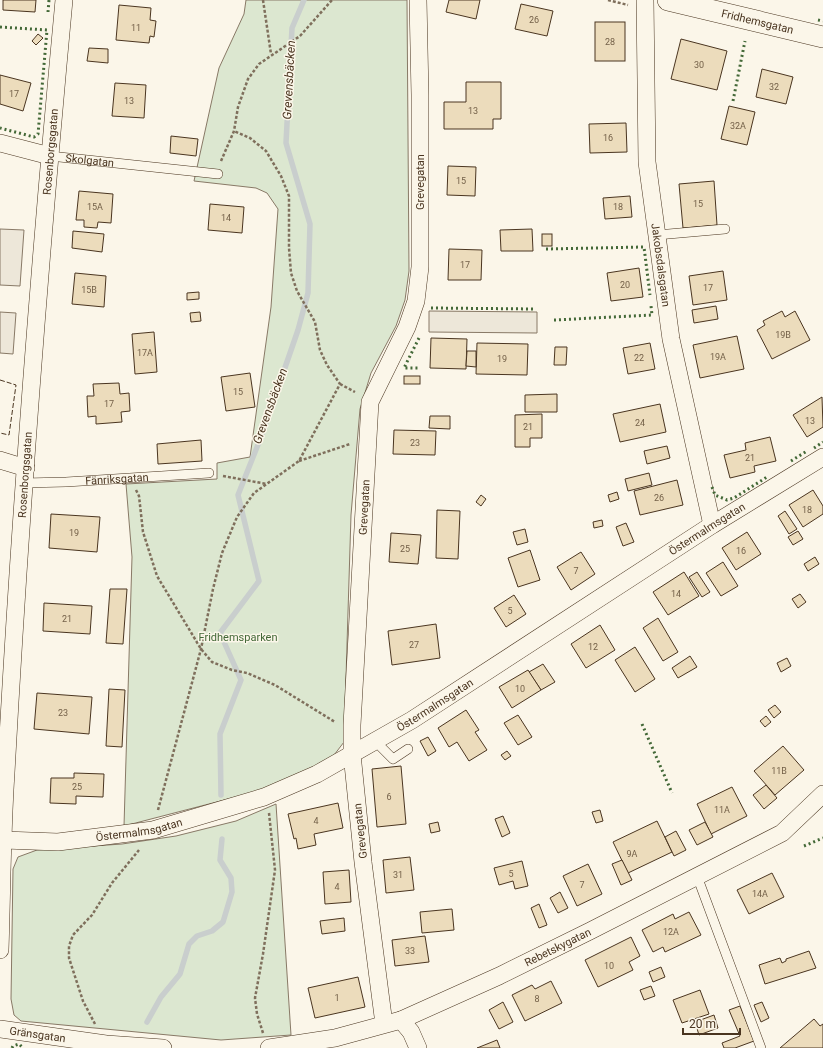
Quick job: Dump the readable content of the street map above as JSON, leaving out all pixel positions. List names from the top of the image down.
{
  "streets": {
    "street": [
      "Fridhemsgatan",
      "Rosenborgsgatan",
      "Skolgatan",
      "Grevegatan",
      "Jakobsdalsgatan",
      "Fänriksgatan",
      "Östermalmsgatan",
      "Rebetskygatan",
      "Gränsgatan"
    ]
  },
  "crossings": [
    ["Rosenborgsgatan", "Skolgatan"],
    ["Rosenborgsgatan", "Fänriksgatan"],
    ["Rosenborgsgatan", "Östermalmsgatan"],
    ["Grevegatan", "Östermalmsgatan"],
    ["Grevegatan", "Rebetskygatan"],
    ["Jakobsdalsgatan", "Östermalmsgatan"]
  ],
  "water": ["Grevensbäcken"],
  "parks": ["Fridhemsparken"],
  "house_numbers": [
    "26",
    "11",
    "28",
    "30",
    "32",
    "17",
    "13",
    "13",
    "32A",
    "16",
    "15",
    "15",
    "15A",
    "18",
    "14",
    "17",
    "20",
    "17",
    "15B",
    "19B",
    "17A",
    "19A",
    "22",
    "19",
    "15",
    "17",
    "13",
    "24",
    "21",
    "23",
    "21",
    "26",
    "18",
    "19",
    "25",
    "16",
    "7",
    "14",
    "5",
    "21",
    "27",
    "12",
    "10",
    "23",
    "11B",
    "25",
    "6",
    "11A",
    "4",
    "9A",
    "5",
    "31",
    "7",
    "4",
    "14A",
    "12A",
    "33",
    "10",
    "1",
    "8"
  ],
  "scale_bar": "20 m"
}
